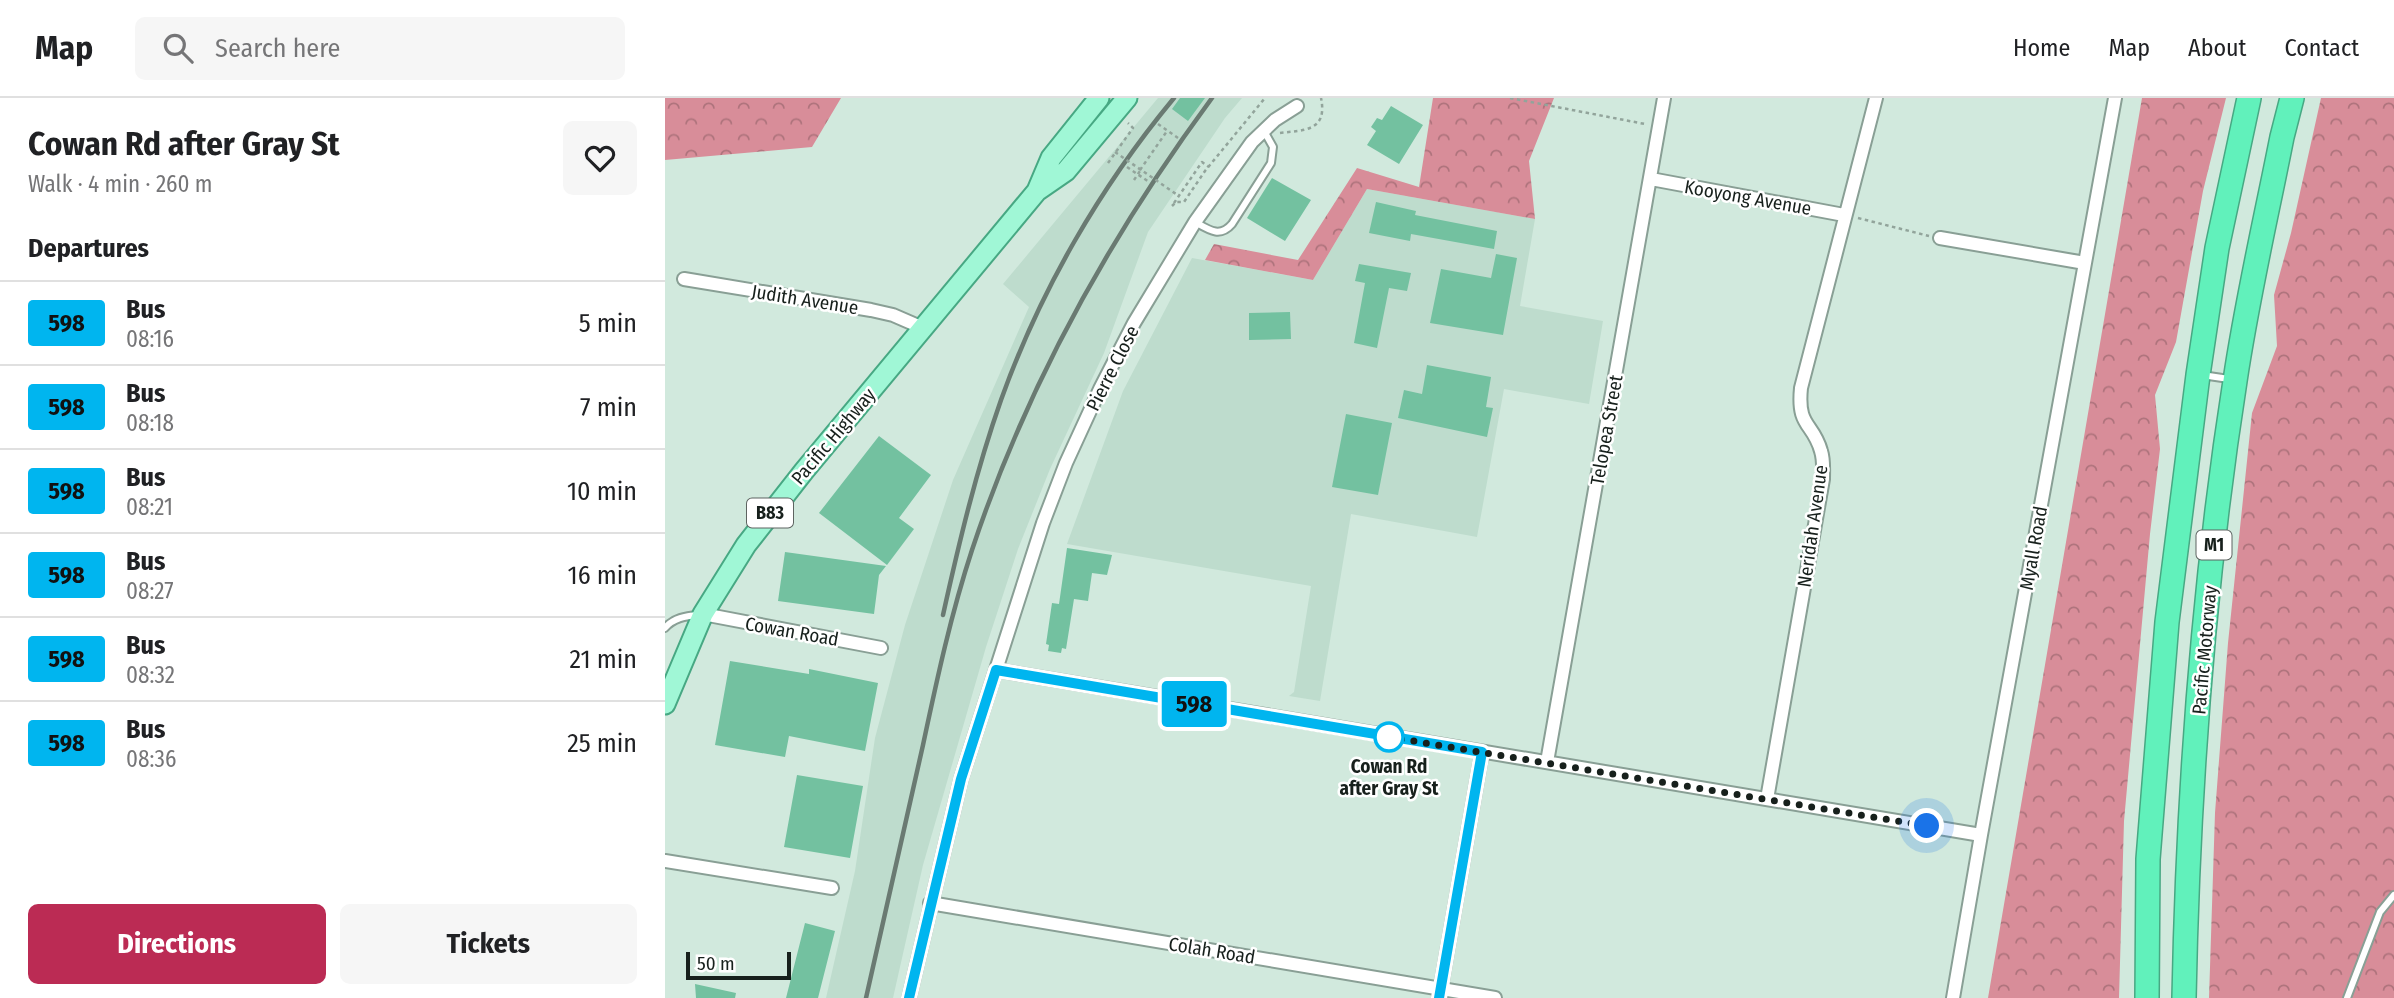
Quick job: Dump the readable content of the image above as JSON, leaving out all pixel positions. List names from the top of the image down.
{
  "streets": {
    "highway": ["M1", "Pacific Motorway"],
    "main road": ["Pacific Highway", "B83"],
    "street": [
      "Kooyong Avenue",
      "Judith Avenue",
      "Pierre Close",
      "Telopea Street",
      "Neridah Avenue",
      "Myall Road",
      "Cowan Road",
      "Colah Road"
    ]
  },
  "crossings": [
    ["Kooyong Avenue", "Telopea Street"],
    ["Kooyong Avenue", "Neridah Avenue"],
    ["Judith Avenue", "Pacific Highway"],
    ["Pierre Close", "Colah Road"],
    ["Pacific Highway", "Cowan Road"]
  ],
  "places": ["Cowan Rd after Gray St"],
  "lines": ["bus line 598"],
  "scale_bar": "50 m",
  "page": {
    "header": "Map",
    "search": "Search here",
    "nav": [
      "Home",
      "Map",
      "About",
      "Contact"
    ],
    "heading": [
      ["Cowan Rd after Gray St", "Walk · 4 min · 260 m"],
      "Departures"
    ],
    "on_map": "598",
    "list": [
      {
        "mark": "598",
        "name": "Bus",
        "note": "08:16",
        "value": "5 min"
      },
      {
        "mark": "598",
        "name": "Bus",
        "note": "08:18",
        "value": "7 min"
      },
      {
        "mark": "598",
        "name": "Bus",
        "note": "08:21",
        "value": "10 min"
      },
      {
        "mark": "598",
        "name": "Bus",
        "note": "08:27",
        "value": "16 min"
      },
      {
        "mark": "598",
        "name": "Bus",
        "note": "08:32",
        "value": "21 min"
      },
      {
        "mark": "598",
        "name": "Bus",
        "note": "08:36",
        "value": "25 min"
      }
    ],
    "buttons": ["Directions", "Tickets"],
    "scale": "50 m"
  }
}
